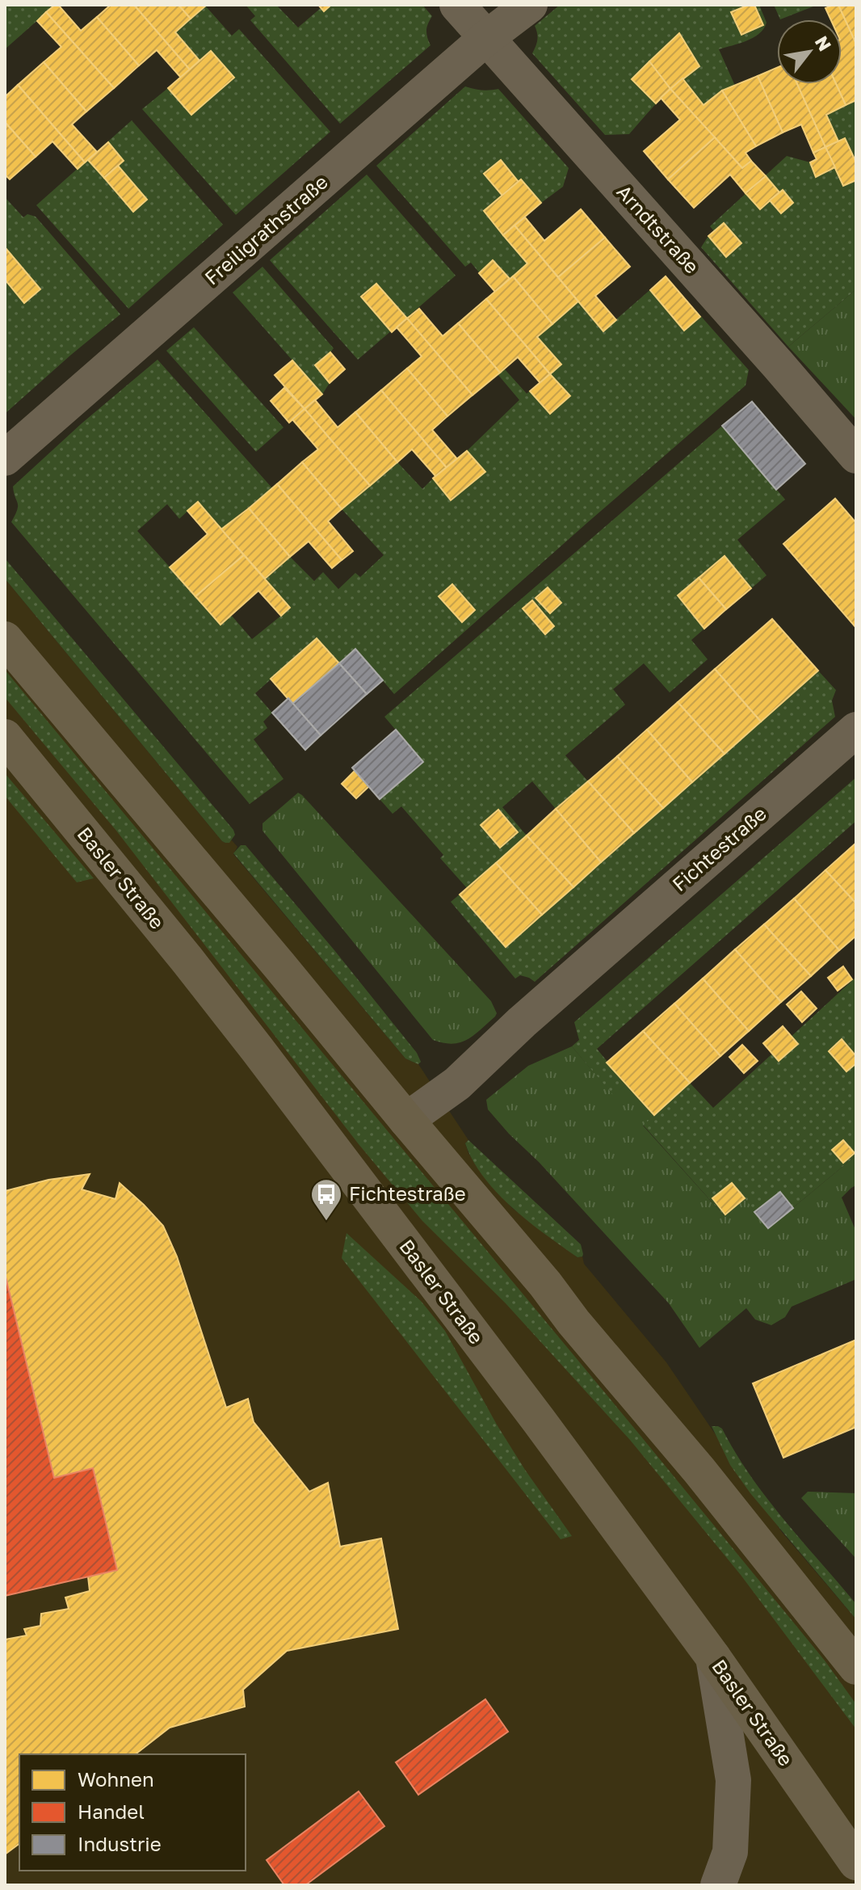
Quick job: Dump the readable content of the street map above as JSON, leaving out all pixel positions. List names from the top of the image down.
{
  "streets": {
    "main road": ["Basler Straße"],
    "street": ["Arndtstraße", "Freiligrathstraße", "Fichtestraße"]
  },
  "crossings": [
    ["Arndtstraße", "Freiligrathstraße"]
  ],
  "places": {
    "bus stop": ["Fichtestraße"]
  },
  "legend": ["Wohnen", "Handel", "Industrie"],
  "north": "top right"
}
